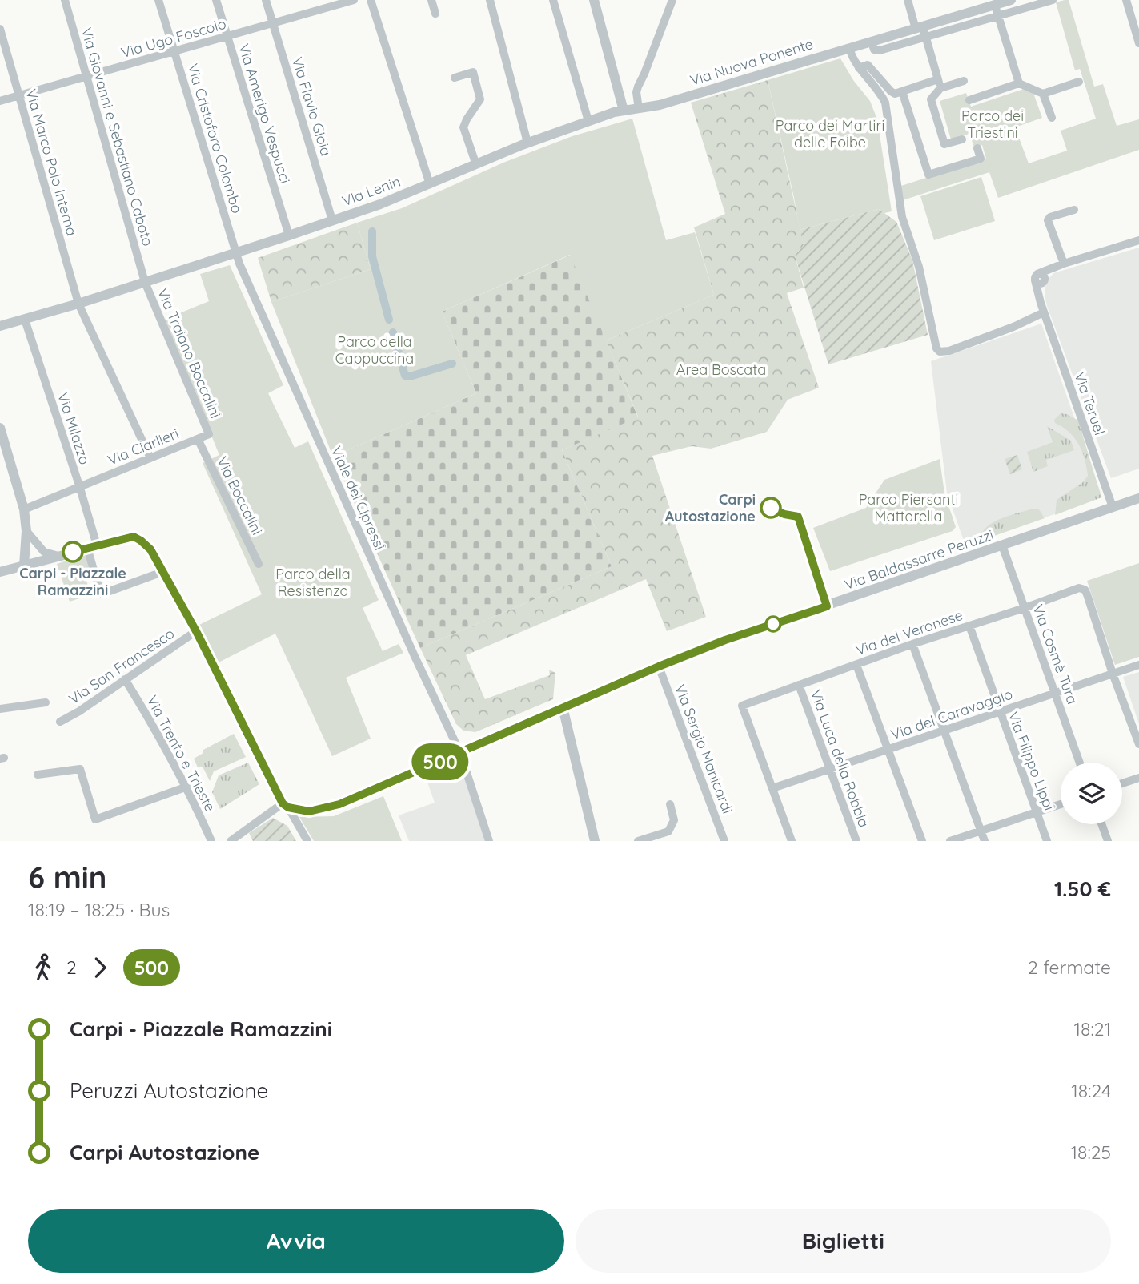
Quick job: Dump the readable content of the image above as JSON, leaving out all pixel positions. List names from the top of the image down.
{
  "streets": {
    "street": [
      "Via Ugo Foscolo",
      "Via Nuova Ponente",
      "Via Flavio Gioia",
      "Via Amerigo Vespucci",
      "Via Giovanni e Sebastiano Caboto",
      "Via Cristoforo Colombo",
      "Via Marco Polo Interna",
      "Via Lenin",
      "Via Traiano Boccalini",
      "Via Teruel",
      "Via Milazzo",
      "Via Ciarlieri",
      "Via Boccalini",
      "Viale dei Cipressi",
      "Via Baldassarre Peruzzi",
      "Via del Veronese",
      "Via Cosmè Tura",
      "Via San Francesco",
      "Via del Caravaggio",
      "Via Sergio Manicardi",
      "Via Trento e Trieste",
      "Via Luca della Robbia",
      "Via Filippo Lippi"
    ]
  },
  "crossings": [
    ["Via Ugo Foscolo", "Via Flavio Gioia"],
    ["Via Ugo Foscolo", "Via Amerigo Vespucci"],
    ["Via Ugo Foscolo", "Via Giovanni e Sebastiano Caboto"],
    ["Via Ugo Foscolo", "Via Cristoforo Colombo"],
    ["Via Ugo Foscolo", "Via Marco Polo Interna"],
    ["Via Nuova Ponente", "Via Lenin"],
    ["Via Flavio Gioia", "Via Lenin"],
    ["Via Amerigo Vespucci", "Via Lenin"],
    ["Via Giovanni e Sebastiano Caboto", "Via Lenin"],
    ["Via Giovanni e Sebastiano Caboto", "Via Traiano Boccalini"],
    ["Via Cristoforo Colombo", "Via Lenin"],
    ["Via Cristoforo Colombo", "Viale dei Cipressi"],
    ["Via Marco Polo Interna", "Via Lenin"],
    ["Via Marco Polo Interna", "Via Ciarlieri"],
    ["Via Lenin", "Via Traiano Boccalini"],
    ["Via Lenin", "Via Milazzo"],
    ["Via Lenin", "Viale dei Cipressi"],
    ["Via Traiano Boccalini", "Via Ciarlieri"],
    ["Via Teruel", "Via Baldassarre Peruzzi"],
    ["Via Milazzo", "Via Ciarlieri"],
    ["Via Ciarlieri", "Via Boccalini"],
    ["Viale dei Cipressi", "Via Baldassarre Peruzzi"],
    ["Via Baldassarre Peruzzi", "Via Cosmè Tura"],
    ["Via Baldassarre Peruzzi", "Via Sergio Manicardi"],
    ["Via del Veronese", "Via Cosmè Tura"],
    ["Via del Veronese", "Via del Caravaggio"],
    ["Via del Veronese", "Via Luca della Robbia"],
    ["Via del Veronese", "Via Filippo Lippi"],
    ["Via Cosmè Tura", "Via del Caravaggio"],
    ["Via San Francesco", "Via Trento e Trieste"],
    ["Via del Caravaggio", "Via Luca della Robbia"],
    ["Via del Caravaggio", "Via Filippo Lippi"]
  ],
  "parks": [
    "Parco dei Triestini",
    "Parco dei Martiri delle Foibe",
    "Parco della Cappuccina",
    "Area Boscata",
    "Parco Piersanti Mattarella",
    "Parco della Resistenza"
  ],
  "places": ["Carpi Autostazione", "Carpi - Piazzale Ramazzini"],
  "lines": ["bus line 500"],
  "page": {
    "on_map": "500",
    "heading": ["6 min", "18:19 – 18:25 · Bus", "1.50 €"],
    "legs": ["2", "500", "2 fermate"],
    "list": [
      {
        "name": "Carpi - Piazzale Ramazzini",
        "value": "18:21"
      },
      {
        "name": "Peruzzi Autostazione",
        "value": "18:24"
      },
      {
        "name": "Carpi Autostazione",
        "value": "18:25"
      }
    ],
    "buttons": ["Avvia", "Biglietti"]
  }
}
